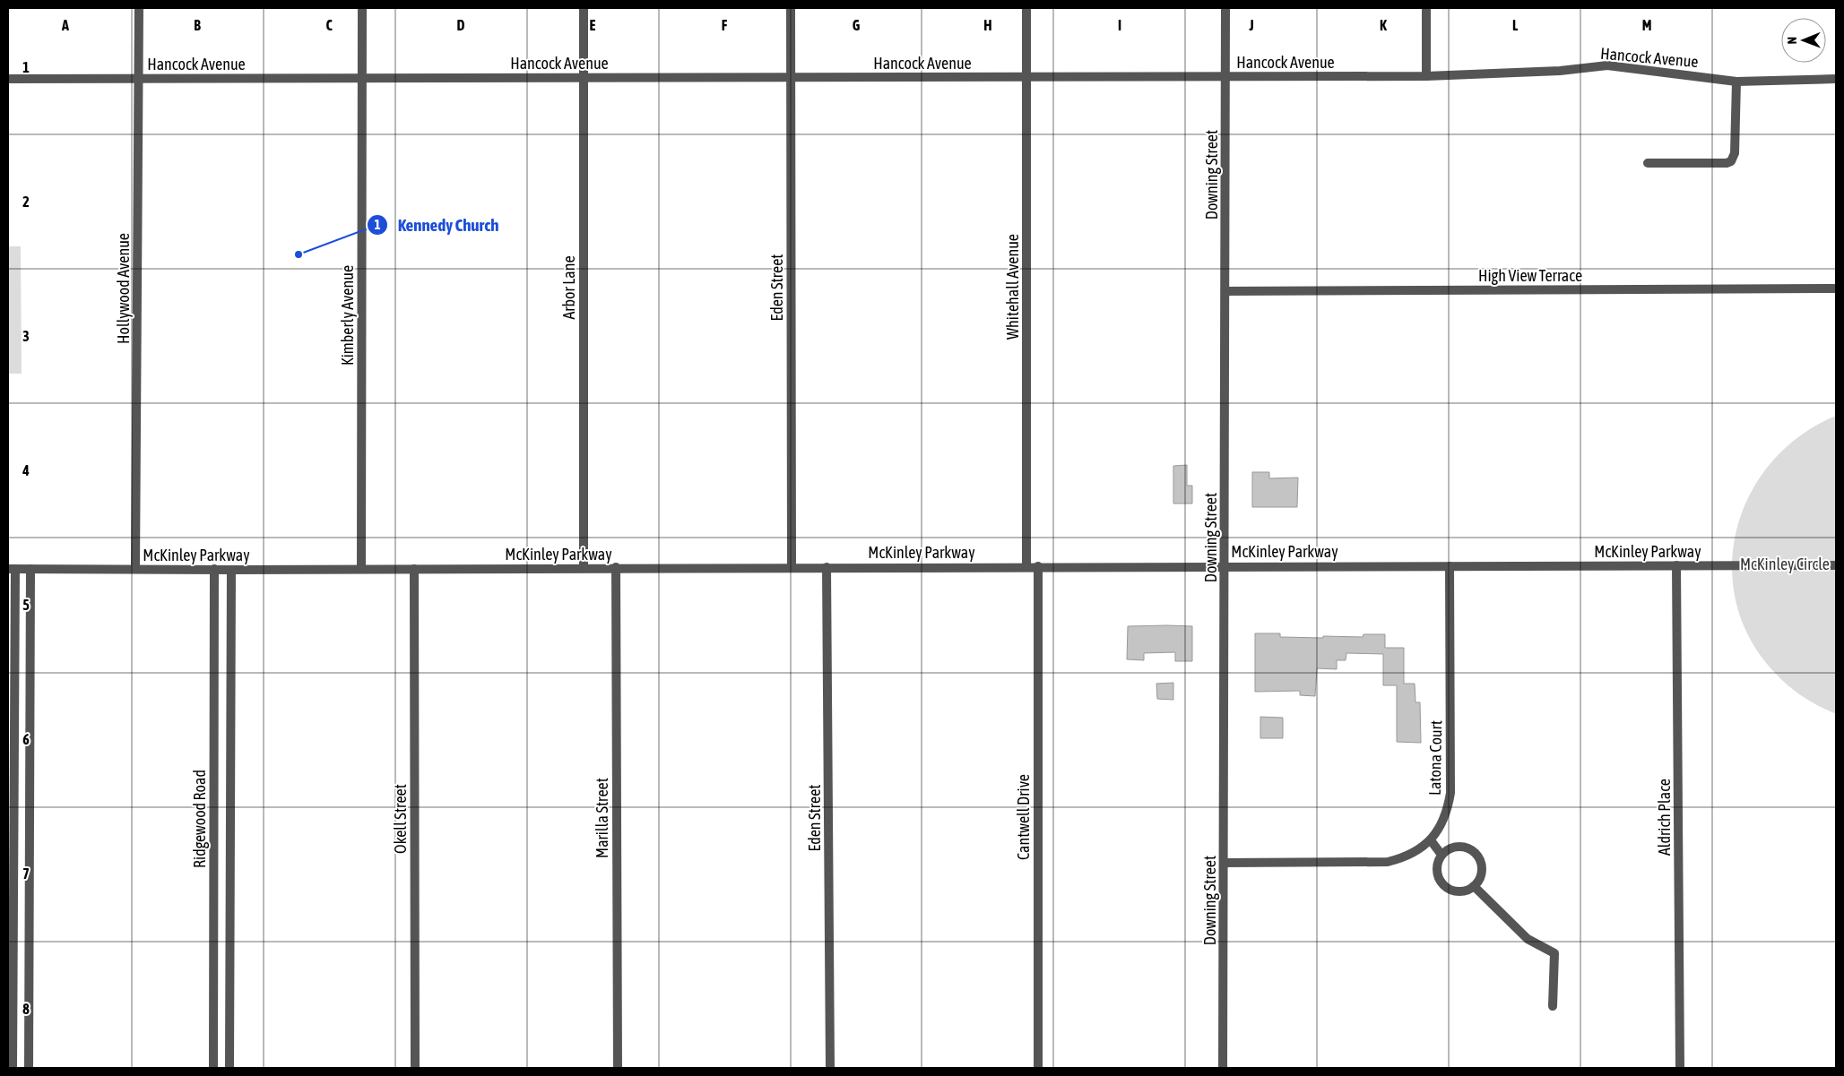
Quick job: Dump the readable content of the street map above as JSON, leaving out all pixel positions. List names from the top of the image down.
{
  "streets": {
    "street": [
      "Hancock Avenue",
      "Downing Street",
      "High View Terrace",
      "Whitehall Avenue",
      "Arbor Lane",
      "Eden Street",
      "Hollywood Avenue",
      "Kimberly Avenue",
      "McKinley Parkway",
      "Latona Court",
      "Cantwell Drive",
      "Aldrich Place",
      "Marilla Street",
      "Ridgewood Road",
      "Okell Street"
    ]
  },
  "crossings": [
    ["Hancock Avenue", "Downing Street"],
    ["Hancock Avenue", "Whitehall Avenue"],
    ["Hancock Avenue", "Arbor Lane"],
    ["Hancock Avenue", "Eden Street"],
    ["Hancock Avenue", "Hollywood Avenue"],
    ["Hancock Avenue", "Kimberly Avenue"],
    ["Downing Street", "High View Terrace"],
    ["Downing Street", "McKinley Parkway"],
    ["Downing Street", "Latona Court"],
    ["Whitehall Avenue", "McKinley Parkway"],
    ["Arbor Lane", "McKinley Parkway"],
    ["Eden Street", "McKinley Parkway"],
    ["Hollywood Avenue", "McKinley Parkway"],
    ["Kimberly Avenue", "McKinley Parkway"],
    ["McKinley Parkway", "Latona Court"],
    ["McKinley Parkway", "Cantwell Drive"],
    ["McKinley Parkway", "Aldrich Place"],
    ["McKinley Parkway", "Marilla Street"],
    ["McKinley Parkway", "Ridgewood Road"],
    ["McKinley Parkway", "Okell Street"]
  ],
  "parks": ["McKinley Circle"],
  "places": ["Kennedy Church"],
  "north": "left",
  "grid": {
    "columns": [
      "A",
      "B",
      "C",
      "D",
      "E",
      "F",
      "G",
      "H",
      "I",
      "J",
      "K",
      "L",
      "M"
    ],
    "rows": [
      "1",
      "2",
      "3",
      "4",
      "5",
      "6",
      "7",
      "8"
    ]
  }
}
